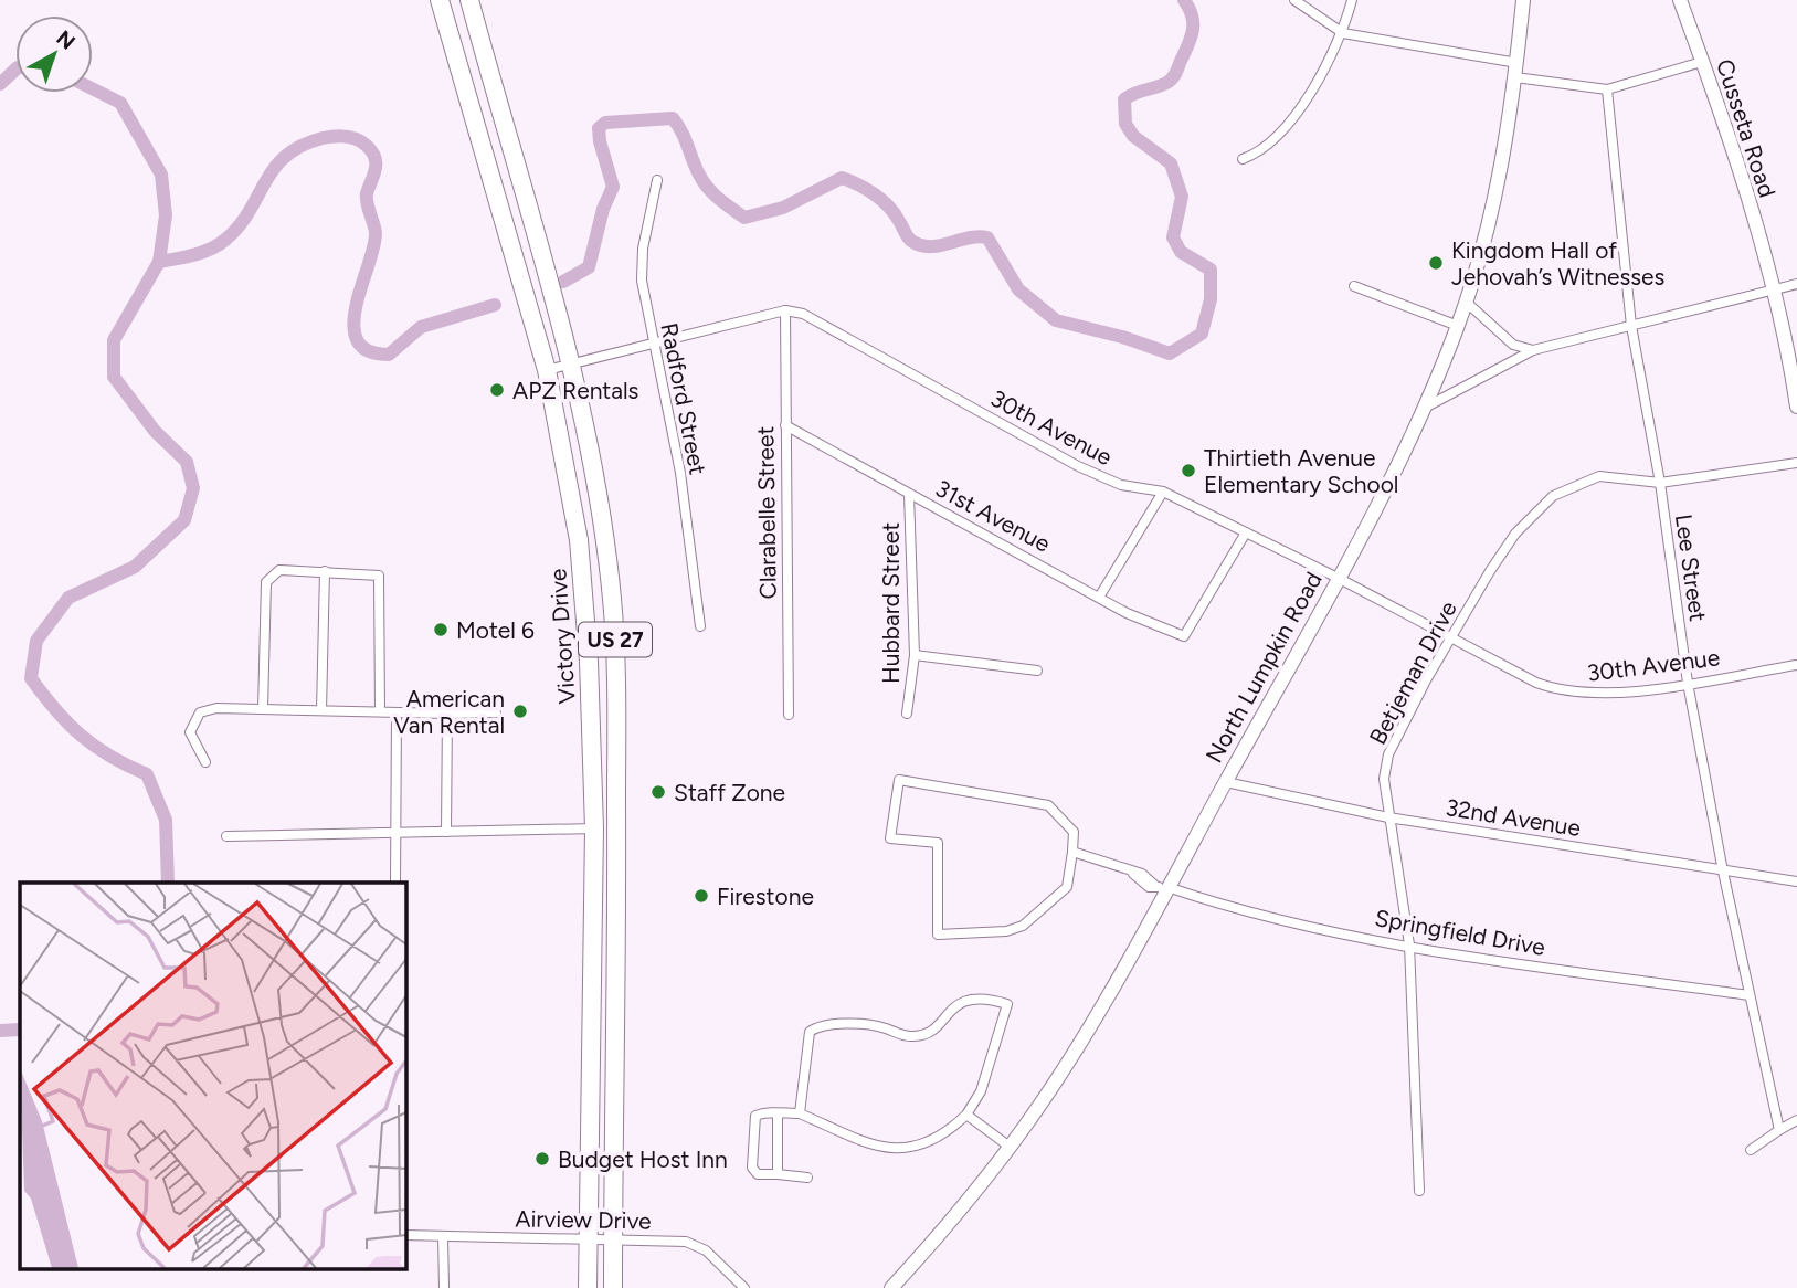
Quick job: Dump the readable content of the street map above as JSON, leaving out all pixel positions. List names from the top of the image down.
{
  "streets": {
    "highway": ["Victory Drive", "US 27"],
    "street": [
      "Cusseta Road",
      "Radford Street",
      "30th Avenue",
      "Clarabelle Street",
      "31st Avenue",
      "Lee Street",
      "Hubbard Street",
      "North Lumpkin Road",
      "Betjeman Drive",
      "32nd Avenue",
      "Springfield Drive",
      "Airview Drive"
    ]
  },
  "crossings": [
    ["30th Avenue", "Clarabelle Street"],
    ["30th Avenue", "31st Avenue"],
    ["30th Avenue", "Lee Street"],
    ["30th Avenue", "North Lumpkin Road"],
    ["30th Avenue", "Betjeman Drive"],
    ["Clarabelle Street", "31st Avenue"],
    ["31st Avenue", "Hubbard Street"],
    ["Lee Street", "Betjeman Drive"],
    ["Lee Street", "32nd Avenue"],
    ["Lee Street", "Springfield Drive"],
    ["Victory Drive", "Airview Drive"],
    ["US 27", "Airview Drive"],
    ["North Lumpkin Road", "32nd Avenue"],
    ["North Lumpkin Road", "Springfield Drive"],
    ["Betjeman Drive", "32nd Avenue"],
    ["Betjeman Drive", "Springfield Drive"]
  ],
  "places": [
    "Kingdom Hall of Jehovah’s Witnesses",
    "APZ Rentals",
    "Thirtieth Avenue Elementary School",
    "Motel 6",
    "American Van Rental",
    "Staff Zone",
    "Firestone",
    "Budget Host Inn"
  ],
  "north": "top right"
}
